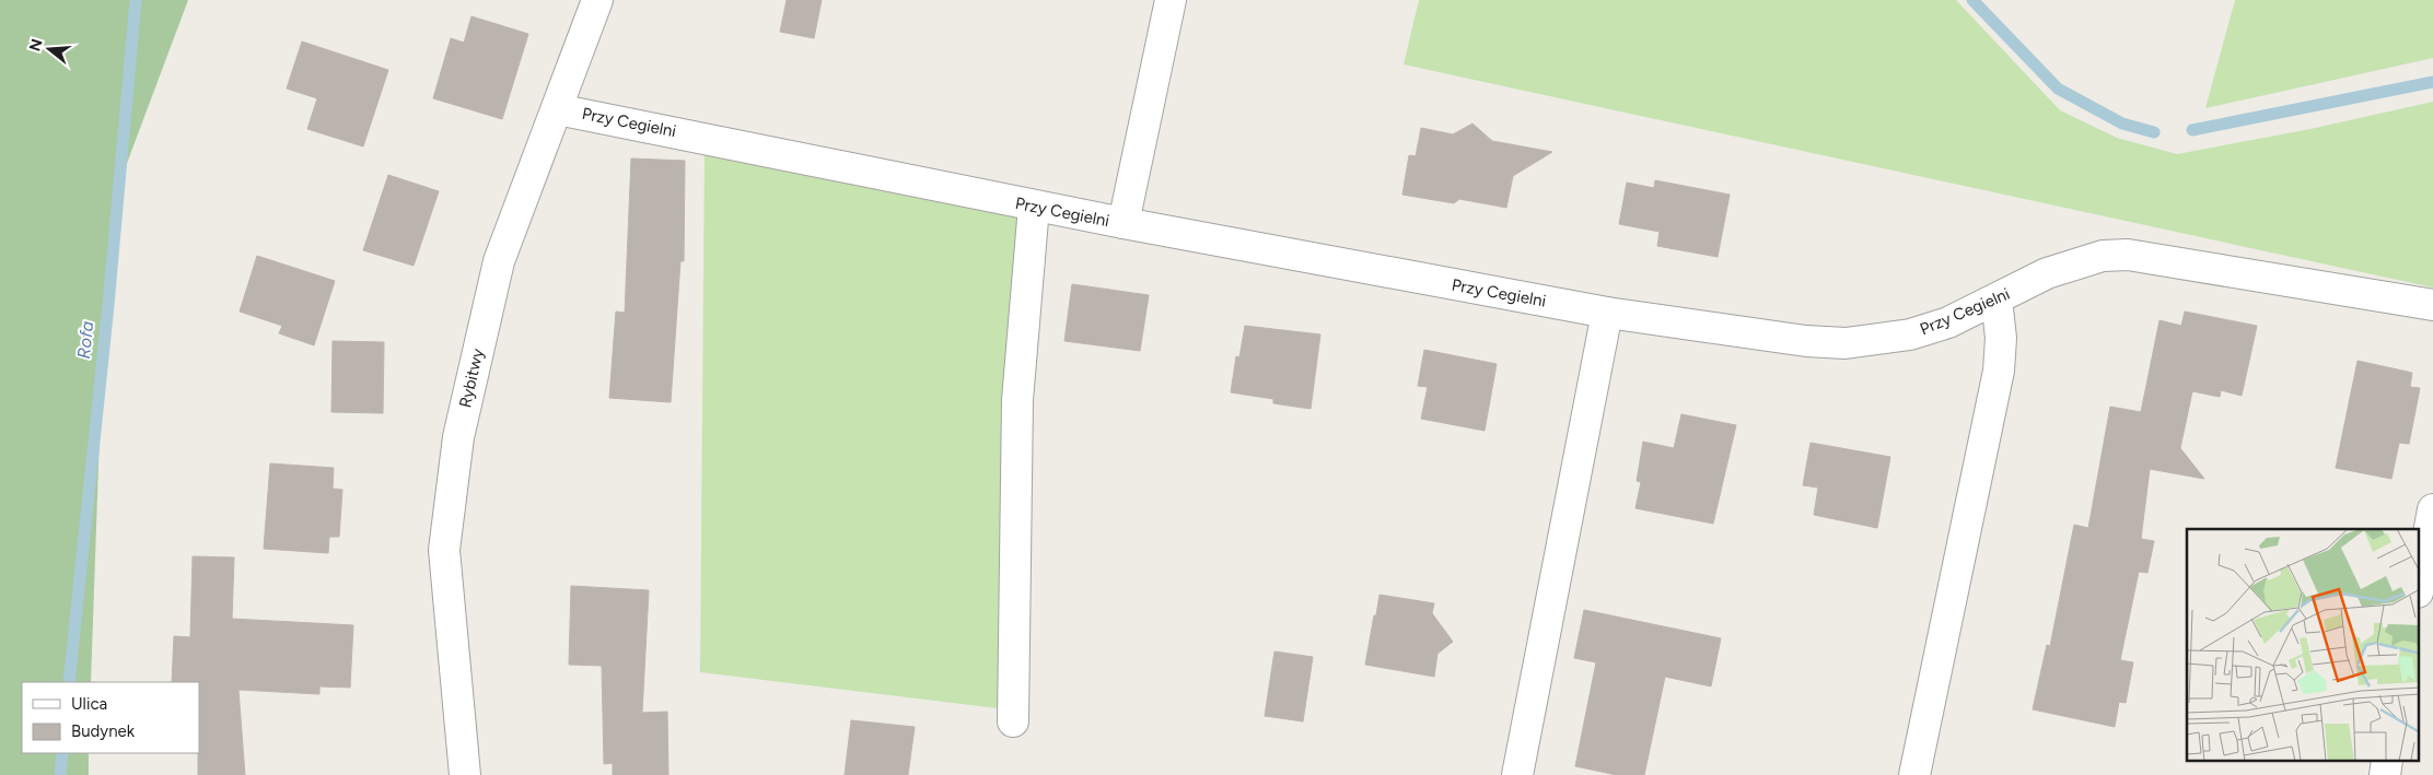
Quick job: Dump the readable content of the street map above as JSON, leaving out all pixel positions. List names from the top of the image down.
{
  "streets": {
    "street": ["Przy Cegielni", "Rybitwy"]
  },
  "crossings": [
    ["Przy Cegielni", "Rybitwy"]
  ],
  "water": ["Rofa"],
  "legend": ["Ulica", "Budynek"],
  "north": "left"
}
